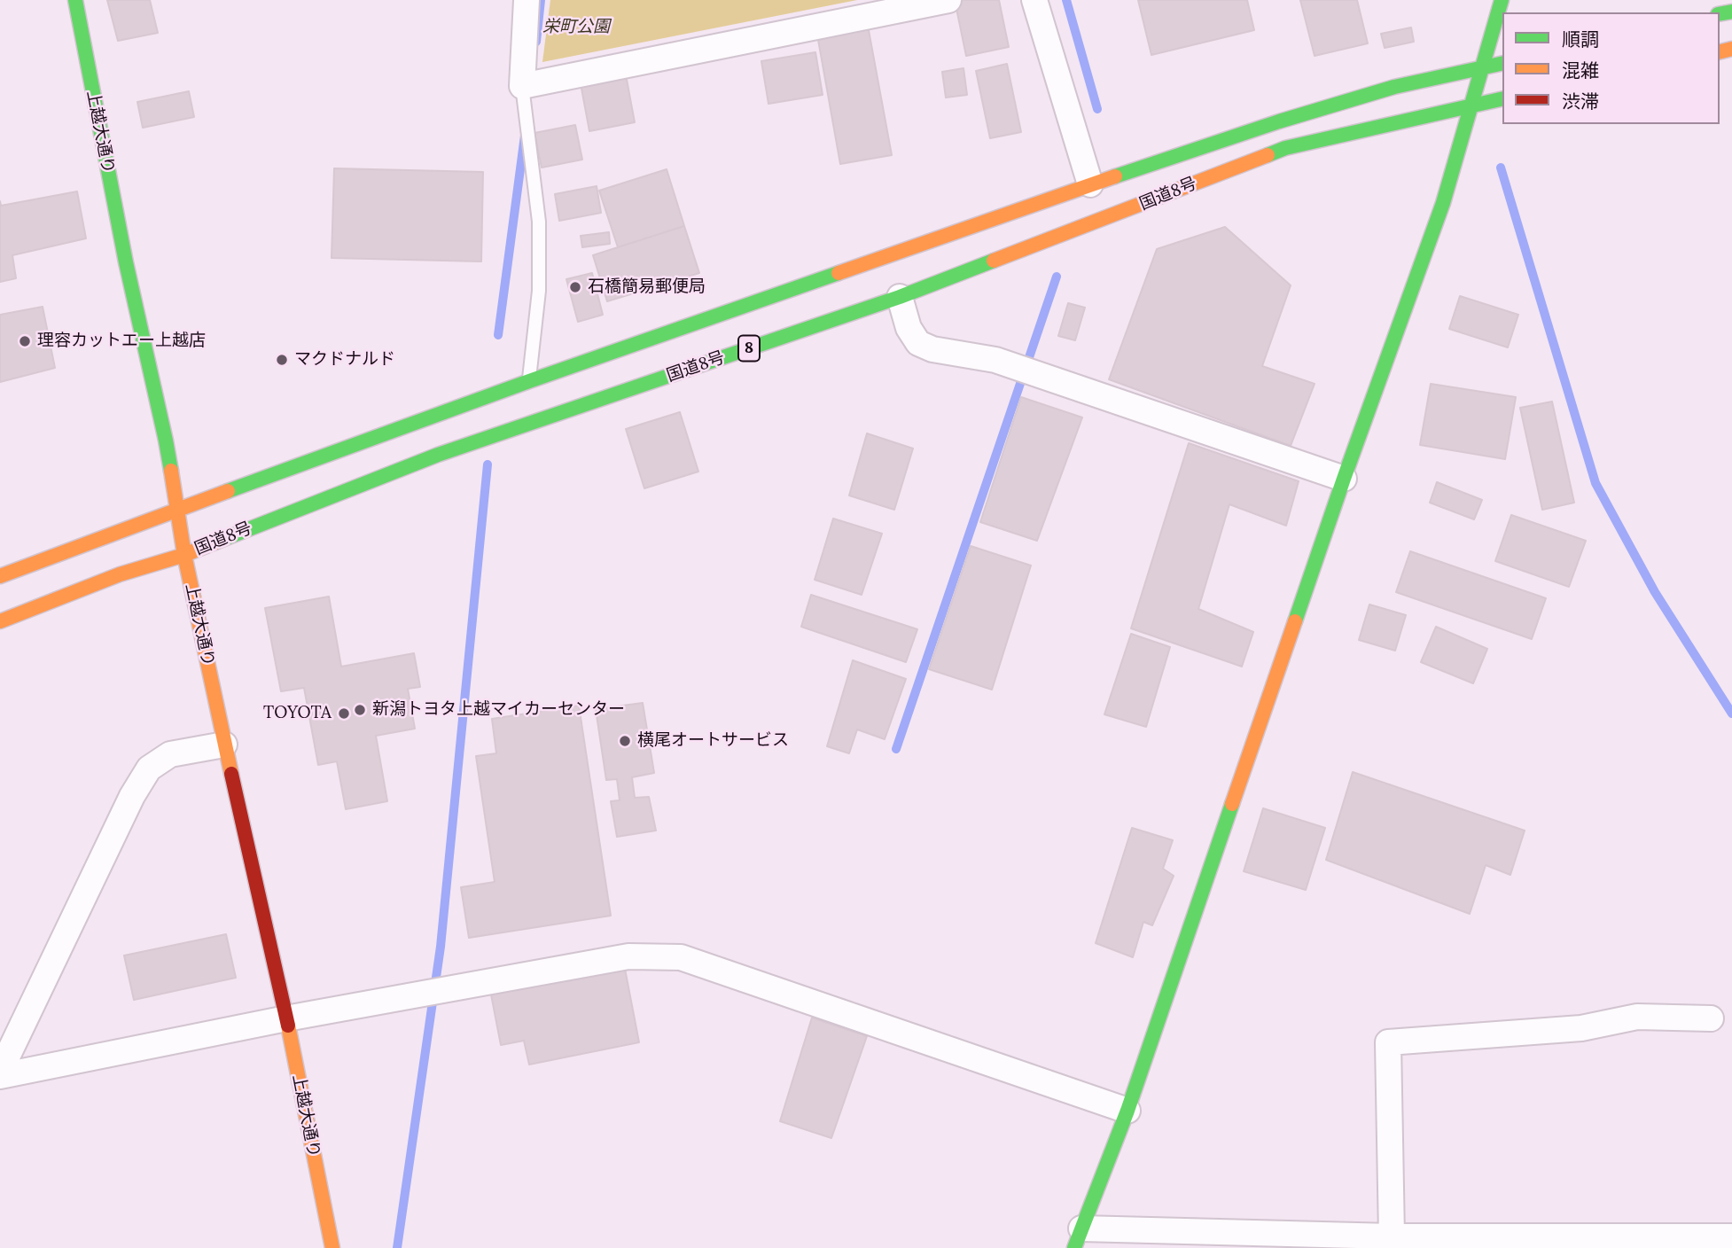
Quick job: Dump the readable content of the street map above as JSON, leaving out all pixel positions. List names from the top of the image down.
{
  "streets": {
    "main road": ["上越大通り", "国道8号", "8"]
  },
  "crossings": [
    ["上越大通り", "国道8号"]
  ],
  "parks": ["栄町公園"],
  "places": [
    "石橋簡易郵便局",
    "理容カットエー上越店",
    "マクドナルド",
    "新潟トヨタ上越マイカーセンター",
    "TOYOTA",
    "横尾オートサービス"
  ],
  "legend": ["順調", "混雑", "渋滞"]
}
